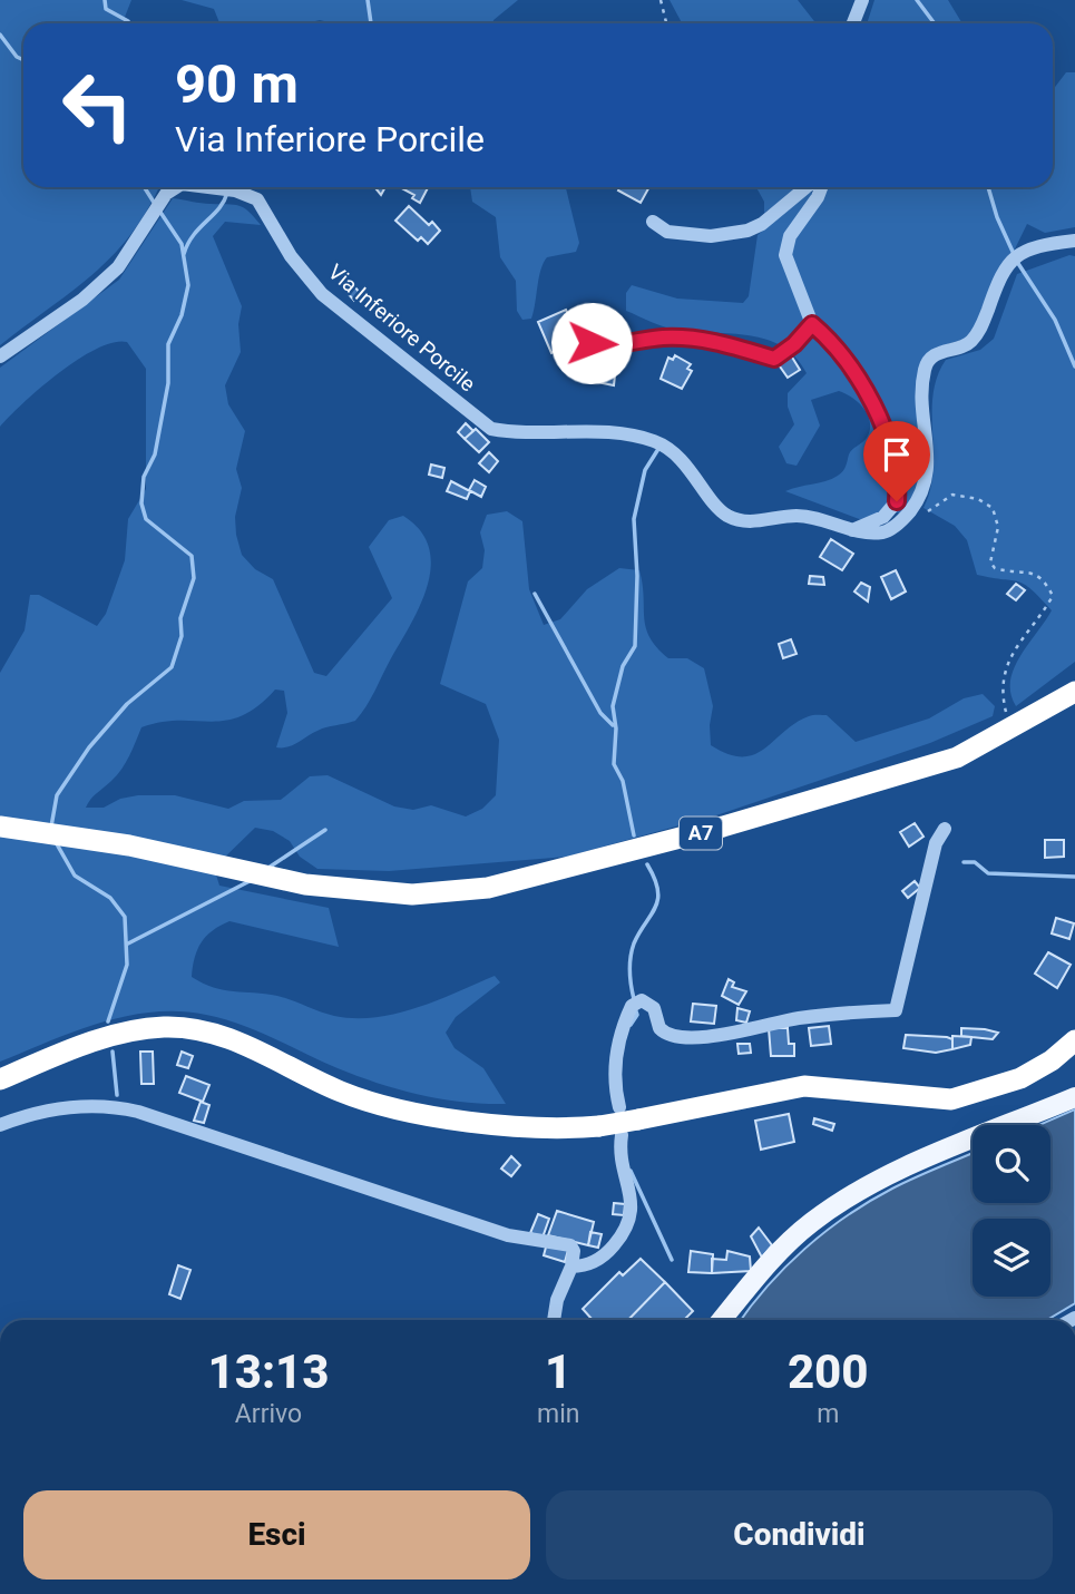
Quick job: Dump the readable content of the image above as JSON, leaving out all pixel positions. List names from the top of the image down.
{
  "streets": {
    "highway": ["A7"],
    "street": ["Via Inferiore Porcile"]
  },
  "page": {
    "turn": ["90 m", "Via Inferiore Porcile"],
    "eta": [
      "13:13",
      "Arrivo",
      "1",
      "min",
      "200",
      "m"
    ],
    "buttons": ["Esci", "Condividi"]
  }
}
